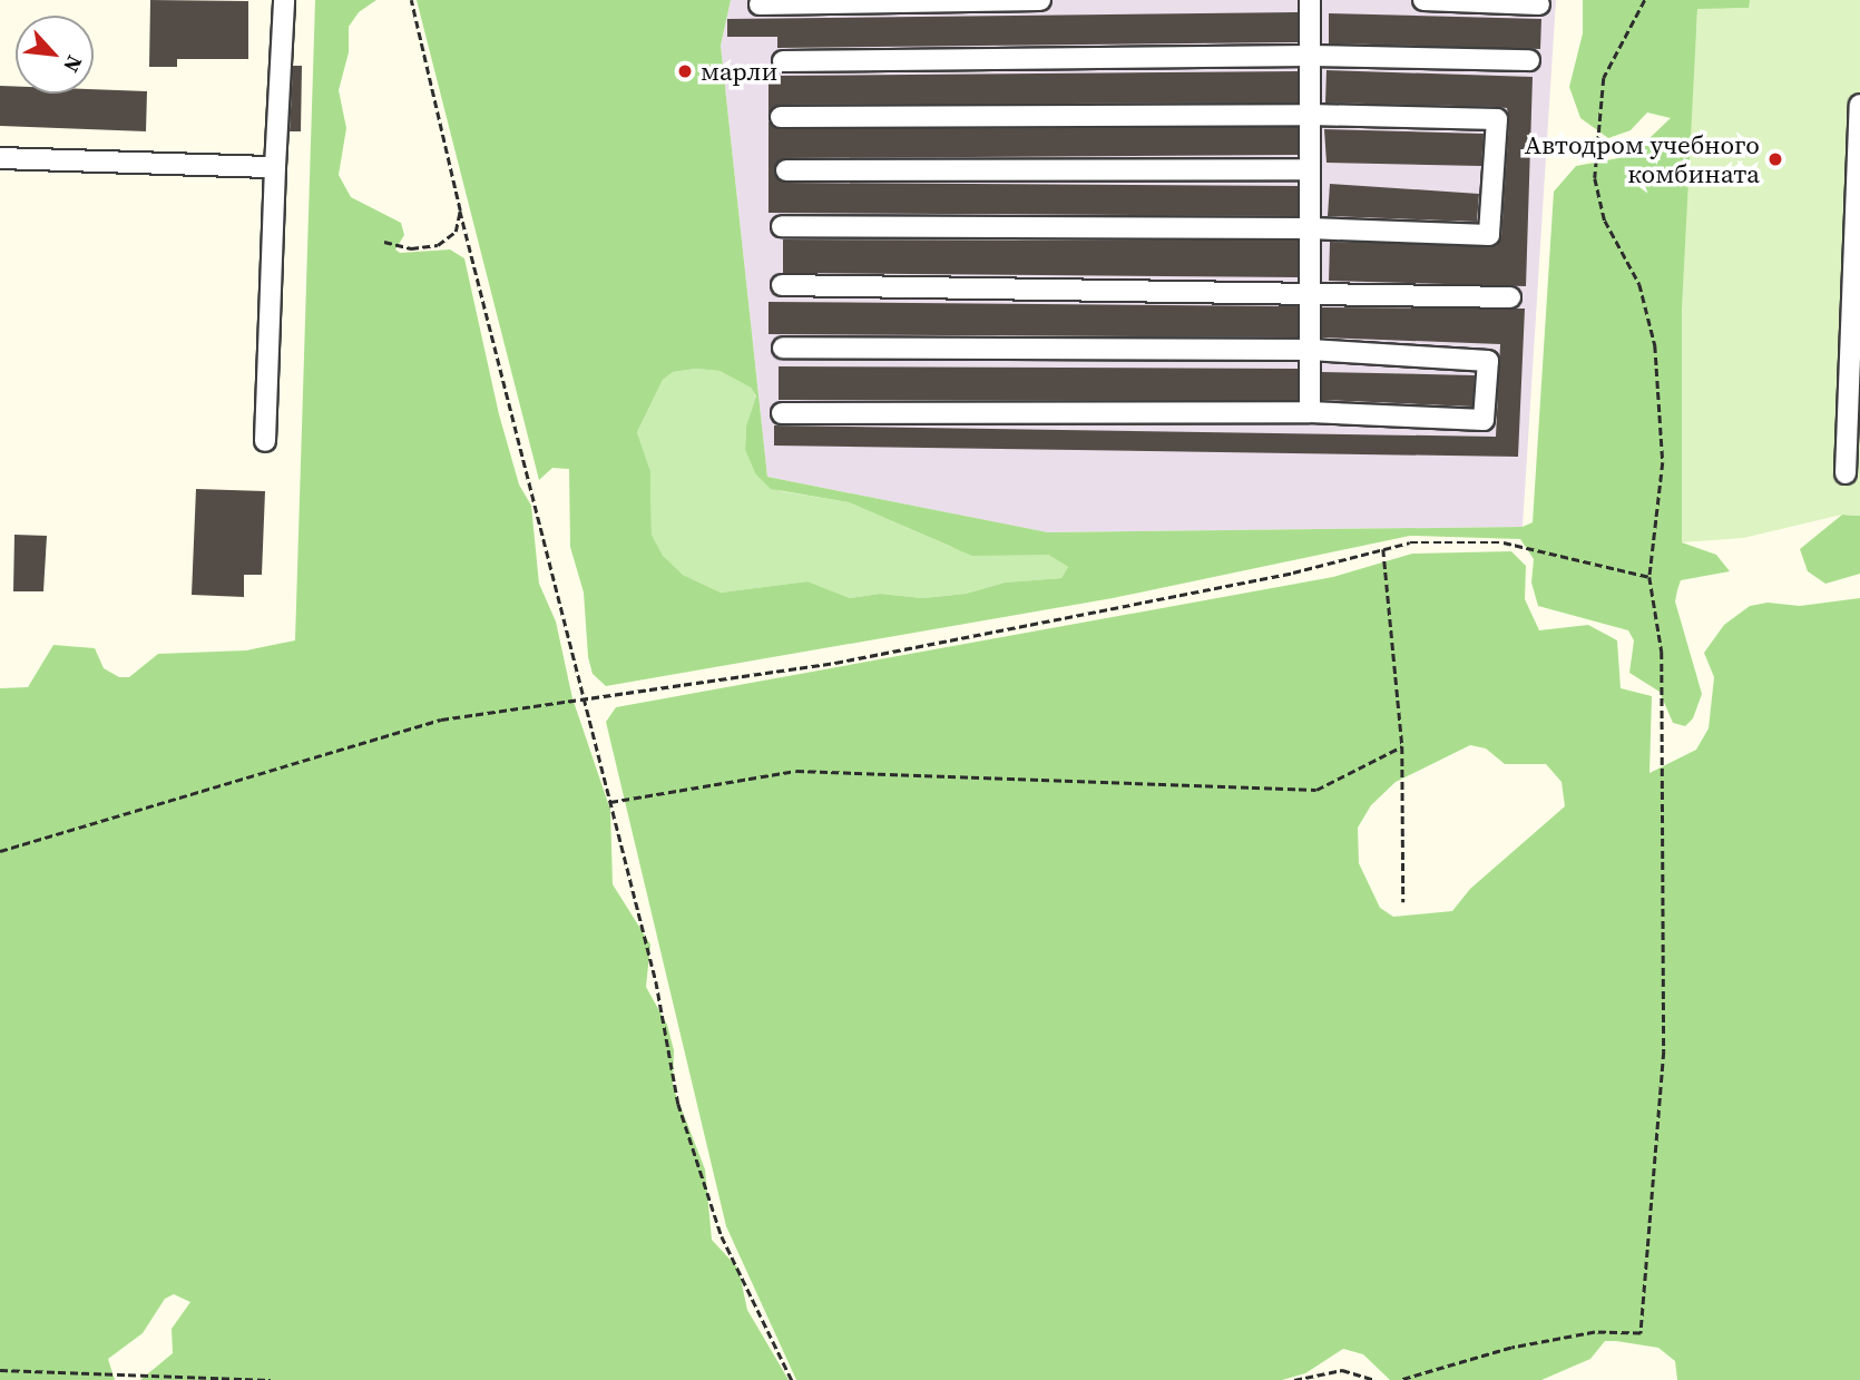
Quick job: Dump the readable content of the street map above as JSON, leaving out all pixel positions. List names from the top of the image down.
{
  "places": ["марли", "Автодром учебного комбината"],
  "north": "bottom right"
}
